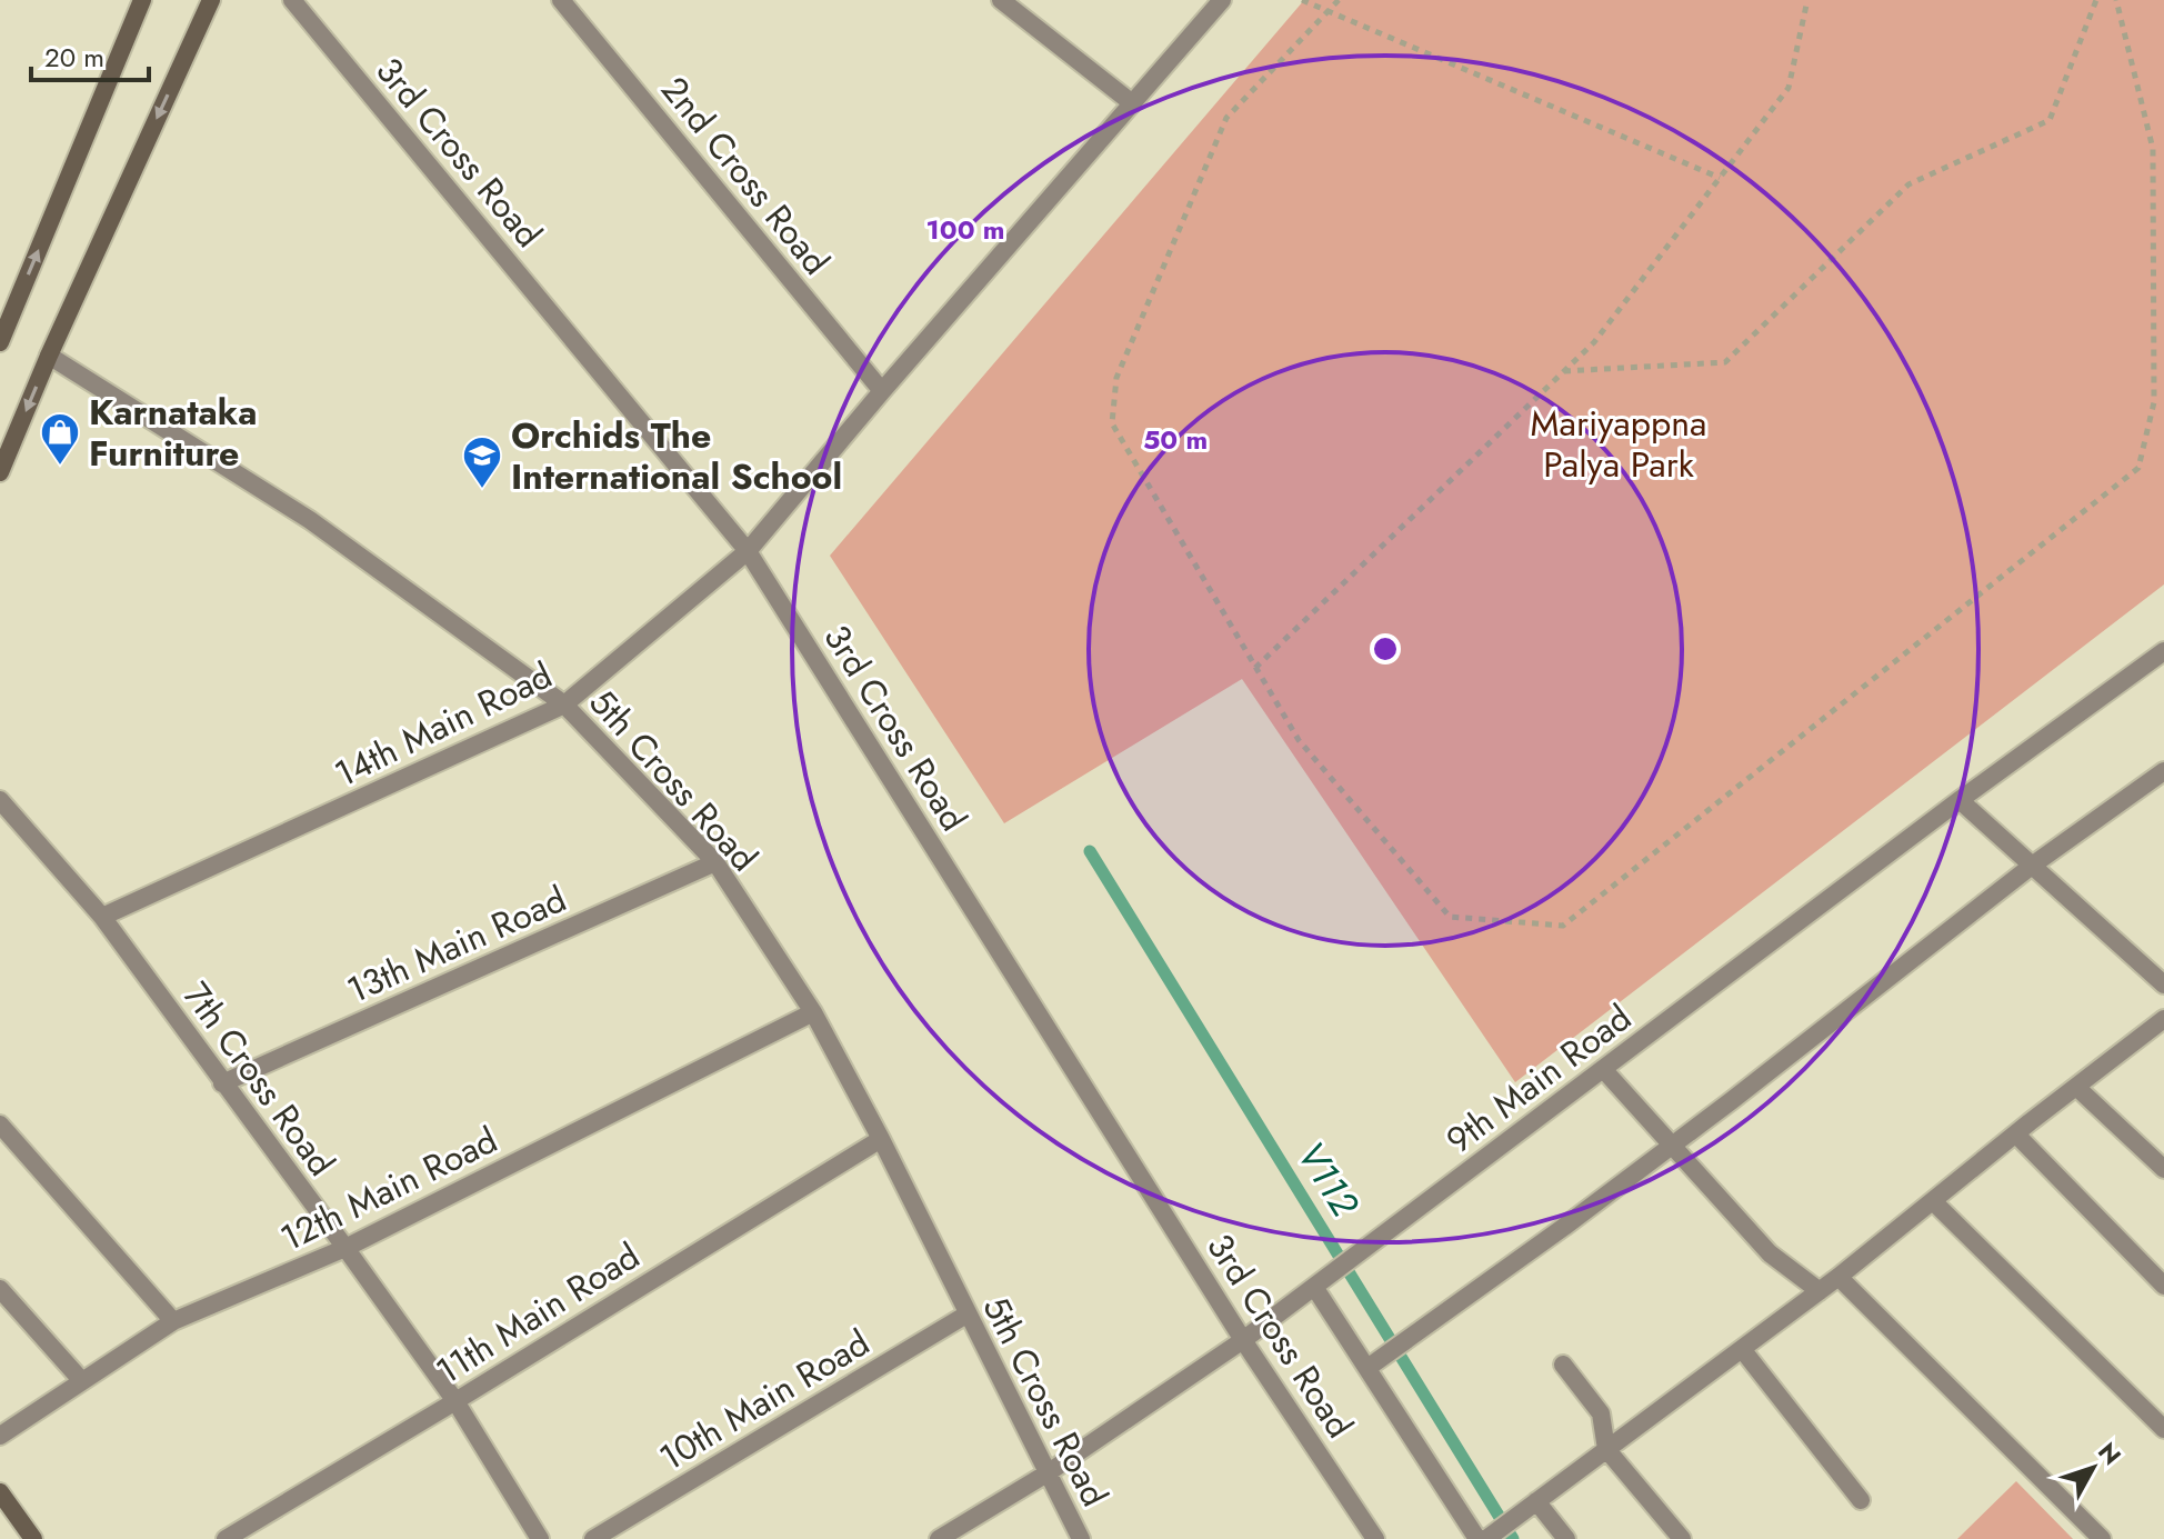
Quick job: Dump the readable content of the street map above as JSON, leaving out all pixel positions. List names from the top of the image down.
{
  "streets": {
    "street": [
      "3rd Cross Road",
      "2nd Cross Road",
      "14th Main Road",
      "5th Cross Road",
      "13th Main Road",
      "7th Cross Road",
      "9th Main Road",
      "12th Main Road",
      "11th Main Road",
      "10th Main Road"
    ]
  },
  "crossings": [
    ["3rd Cross Road", "14th Main Road"],
    ["3rd Cross Road", "9th Main Road"],
    ["2nd Cross Road", "14th Main Road"],
    ["14th Main Road", "5th Cross Road"],
    ["14th Main Road", "7th Cross Road"],
    ["5th Cross Road", "13th Main Road"],
    ["5th Cross Road", "9th Main Road"],
    ["5th Cross Road", "12th Main Road"],
    ["5th Cross Road", "11th Main Road"],
    ["5th Cross Road", "10th Main Road"],
    ["13th Main Road", "7th Cross Road"],
    ["7th Cross Road", "12th Main Road"],
    ["7th Cross Road", "11th Main Road"]
  ],
  "water": ["V112"],
  "parks": ["Mariyappna Palya Park"],
  "places": {
    "shop": ["Karnataka Furniture"],
    "school or university": ["Orchids The International School"]
  },
  "scale_bar": "20 m",
  "north": "top right",
  "rings": ["100 m", "50 m"]
}
